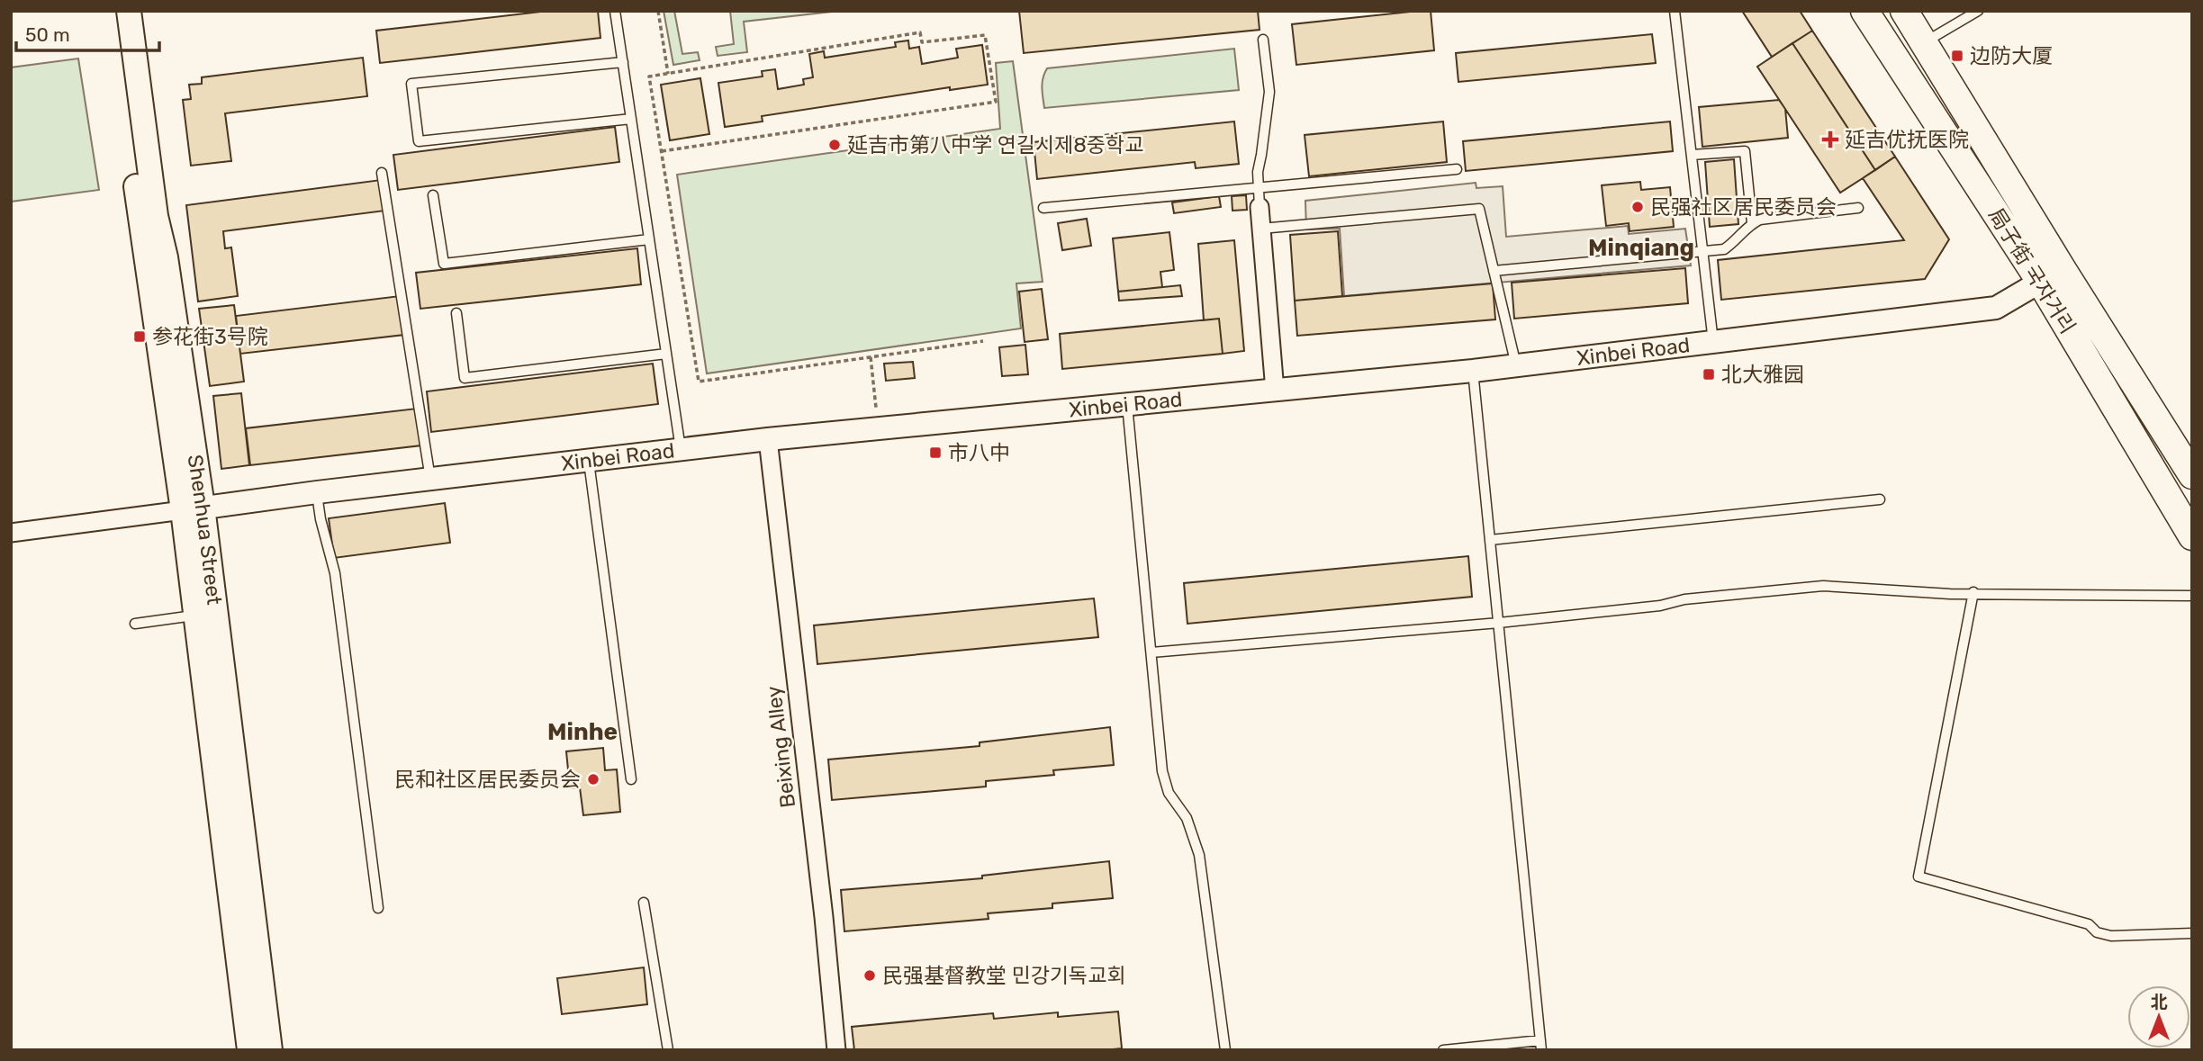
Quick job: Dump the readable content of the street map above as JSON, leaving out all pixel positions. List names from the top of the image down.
{
  "streets": {
    "main road": ["局子街 국자거리", "Shenhua Street"],
    "street": ["Xinbei Road", "Beixing Alley"]
  },
  "crossings": [
    ["局子街 국자거리", "Xinbei Road"],
    ["Xinbei Road", "Shenhua Street"],
    ["Xinbei Road", "Beixing Alley"]
  ],
  "districts": ["Minqiang", "Minhe"],
  "places": {
    "transit": [
      "边防大厦",
      "参花街3号院",
      "北大雅园",
      "市八中"
    ],
    "health": ["延吉优抚医院"],
    "other": [
      "延吉市第八中学 연길시제8중학교",
      "民强社区居民委员会",
      "民和社区居民委员会",
      "民强基督教堂 민강기독교회"
    ]
  },
  "scale_bar": "50 m",
  "north": "top"
}
